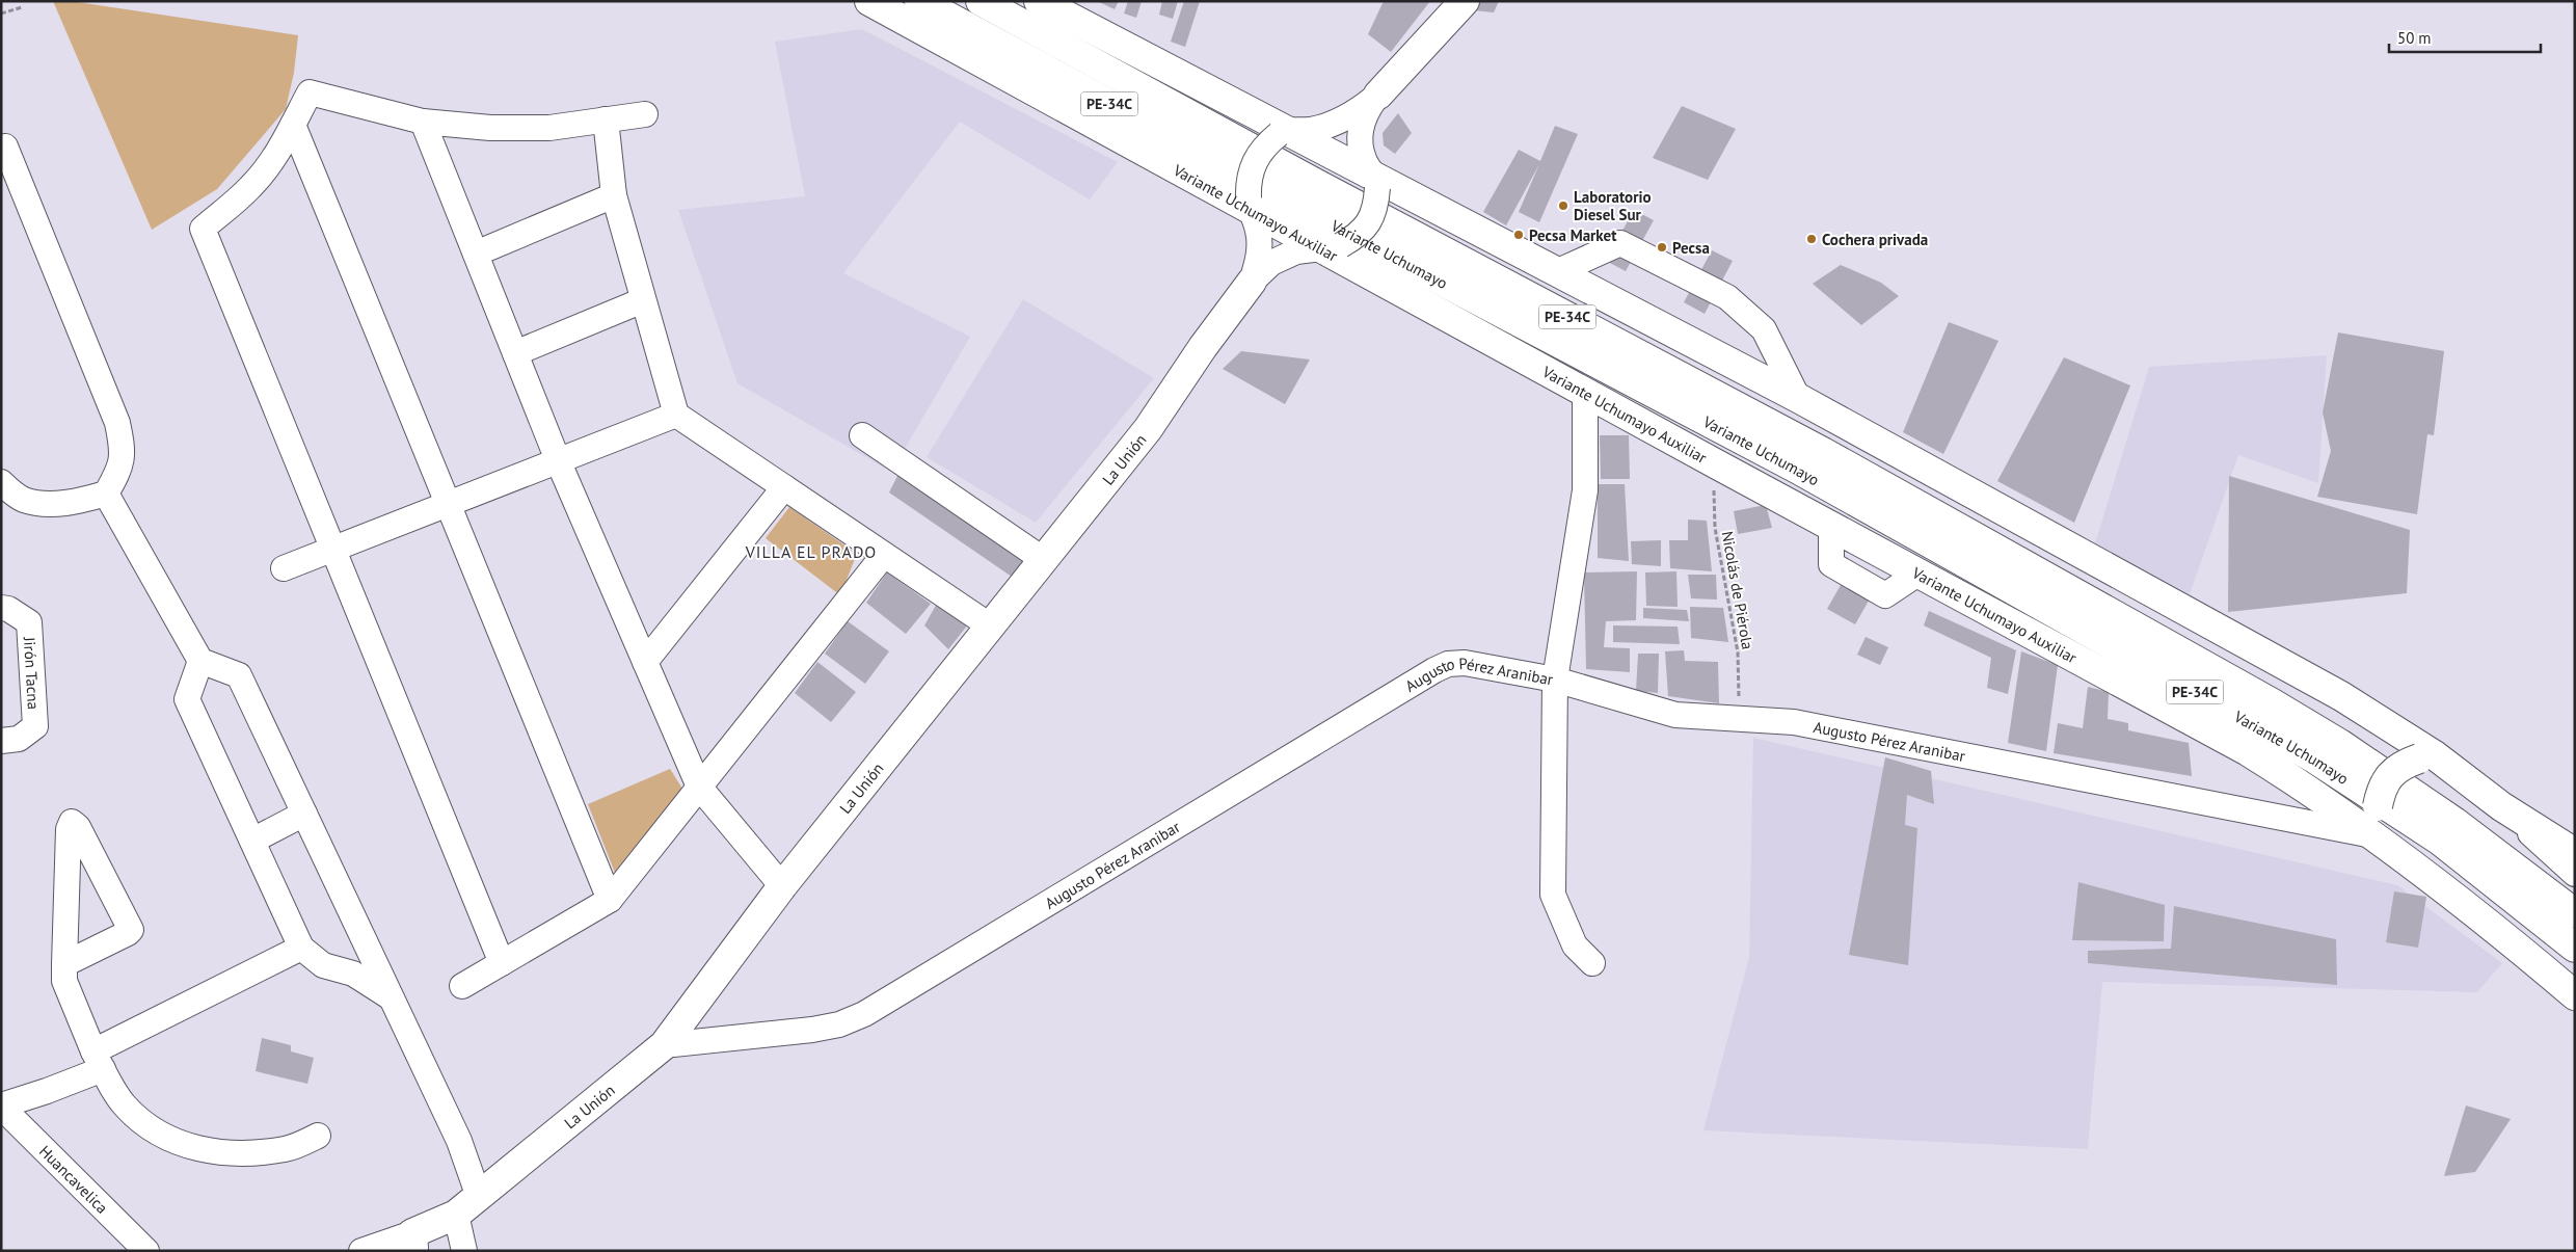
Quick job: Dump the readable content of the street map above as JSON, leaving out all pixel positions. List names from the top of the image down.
{
  "streets": {
    "main road": [
      "PE-34C",
      "Variante Uchumayo Auxiliar",
      "Variante Uchumayo",
      "La Unión"
    ],
    "street": ["Jirón Tacna", "Augusto Pérez Aranibar", "Huancavelica"],
    "path": ["Nicolás de Piérola"]
  },
  "crossings": [
    ["Variante Uchumayo Auxiliar", "La Unión"],
    ["Variante Uchumayo Auxiliar", "Nicolás de Piérola"],
    ["Variante Uchumayo Auxiliar", "Augusto Pérez Aranibar"],
    ["La Unión", "Augusto Pérez Aranibar"],
    ["Nicolás de Piérola", "Augusto Pérez Aranibar"]
  ],
  "districts": ["VILLA EL PRADO"],
  "places": [
    "Laboratorio Diesel Sur",
    "Pecsa Market",
    "Cochera privada",
    "Pecsa"
  ],
  "scale_bar": "50 m"
}
